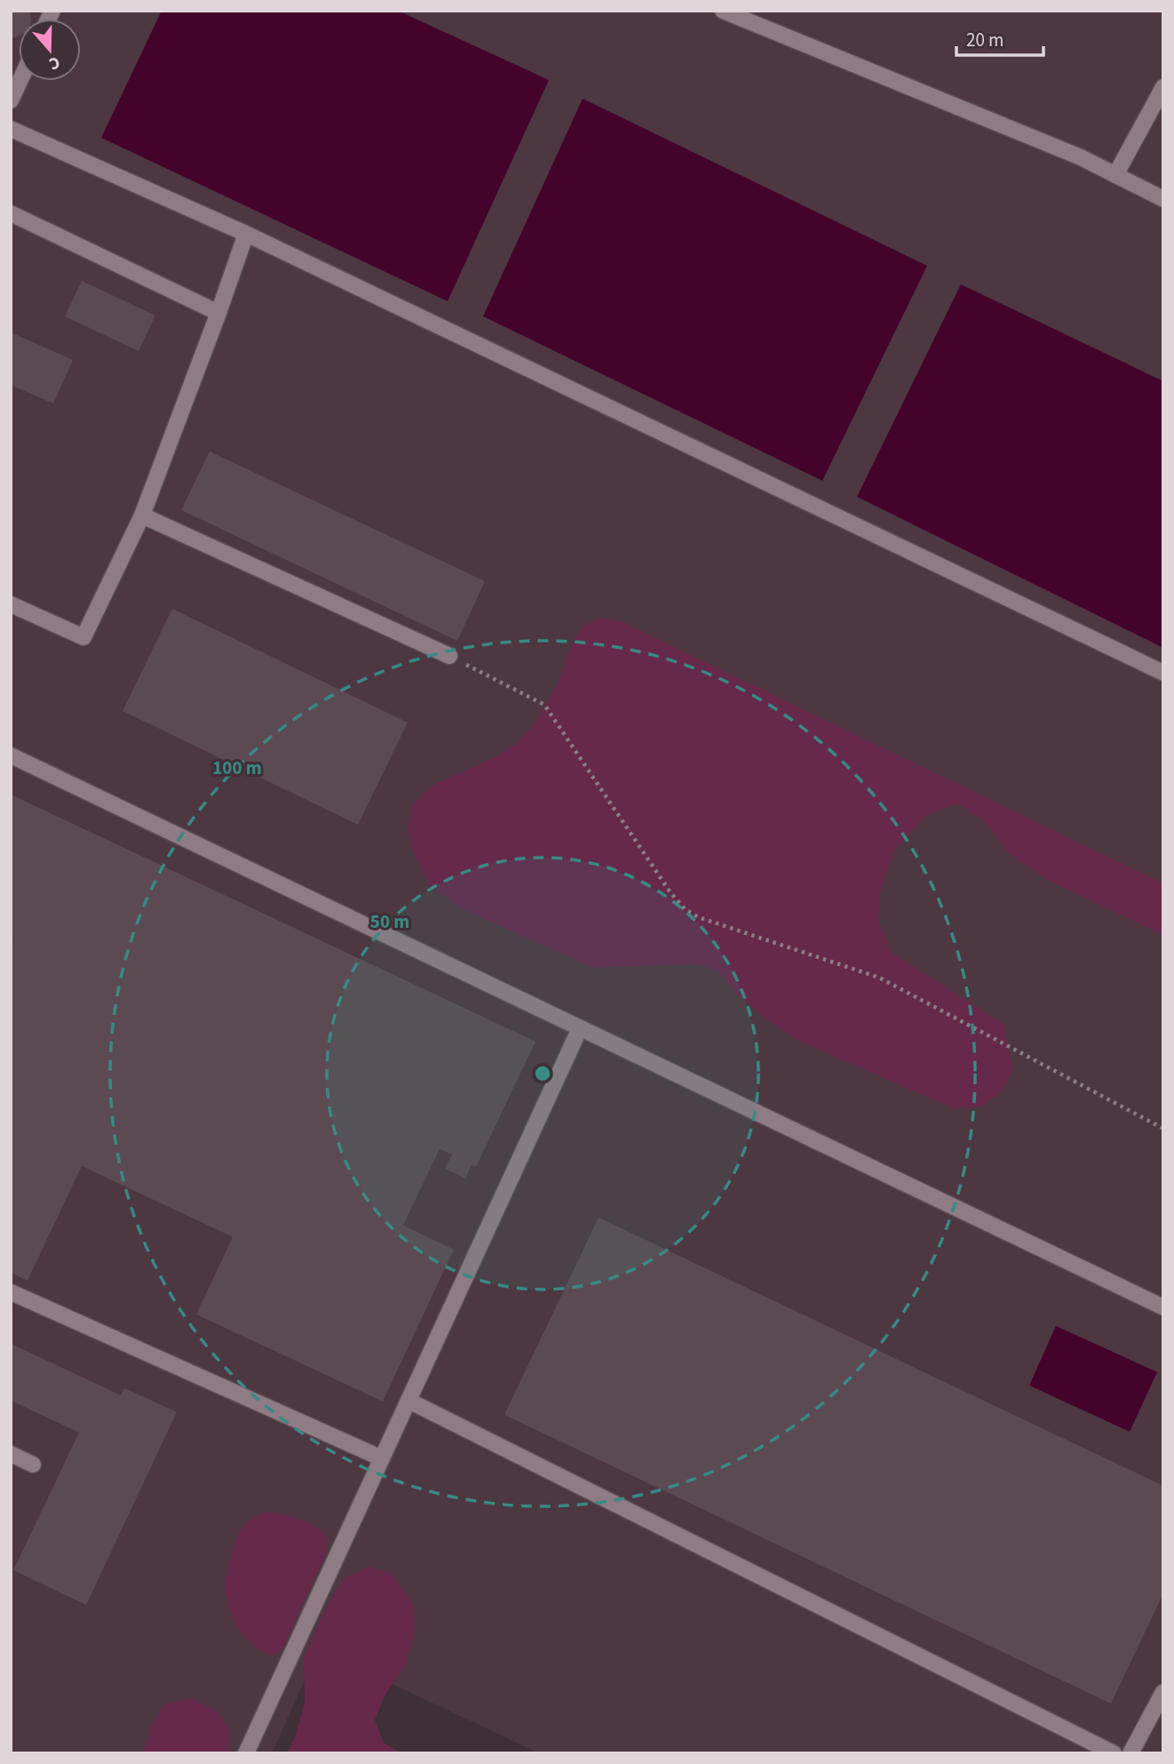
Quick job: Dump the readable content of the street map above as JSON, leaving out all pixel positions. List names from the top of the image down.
{
  "scale_bar": "20 m",
  "north": "bottom",
  "rings": ["100 m", "50 m"]
}
